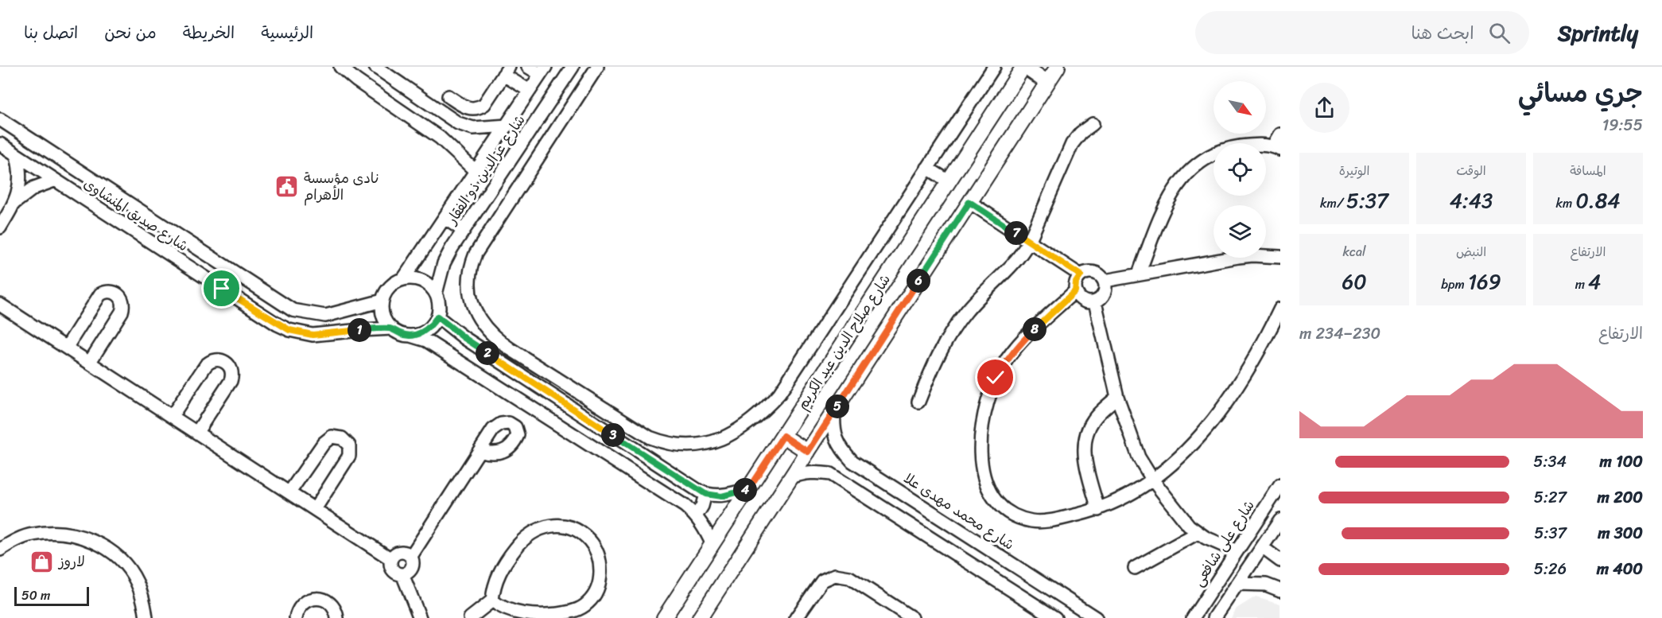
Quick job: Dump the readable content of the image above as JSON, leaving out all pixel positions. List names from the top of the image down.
{
  "streets": {
    "main road": ["شارع صلاح الدين عبد الكريم"],
    "street": [
      "شارع عزالدين ذو الفقار",
      "شارع صديق المنشاوى",
      "شارع محمد مهدى علا",
      "شارع على شافعى"
    ]
  },
  "crossings": [
    ["شارع عزالدين ذو الفقار", "شارع صديق المنشاوى"],
    ["شارع صلاح الدين عبد الكريم", "شارع محمد مهدى علا"]
  ],
  "places": {
    "public building": ["نادى مؤسسة الأهرام"],
    "shop": ["لاروز"]
  },
  "scale_bar": "50 m",
  "north": "bottom right",
  "page": {
    "header": "Sprintly",
    "search": "ابحث هنا",
    "nav": [
      "الرئيسية",
      "الخريطة",
      "من نحن",
      "اتصل بنا"
    ],
    "heading": ["جري مسائي", "19:55"],
    "stats": [
      ["المسافة", "0.84 km"],
      ["الوقت", "4:43"],
      ["الوتيرة", "5:37 /km"],
      ["الارتفاع", "4 m"],
      ["النبض", "169 bpm"],
      ["kcal", "60"]
    ],
    "pins": [
      "7",
      "6",
      "8",
      "1",
      "2",
      "5",
      "3",
      "4"
    ],
    "chart": ["الارتفاع", "230–234 m"],
    "list": [
      {
        "name": "100 m",
        "note": "5:34"
      },
      {
        "name": "200 m",
        "note": "5:27"
      },
      {
        "name": "300 m",
        "note": "5:37"
      },
      {
        "name": "400 m",
        "note": "5:26"
      }
    ],
    "scale": "50 m"
  }
}
